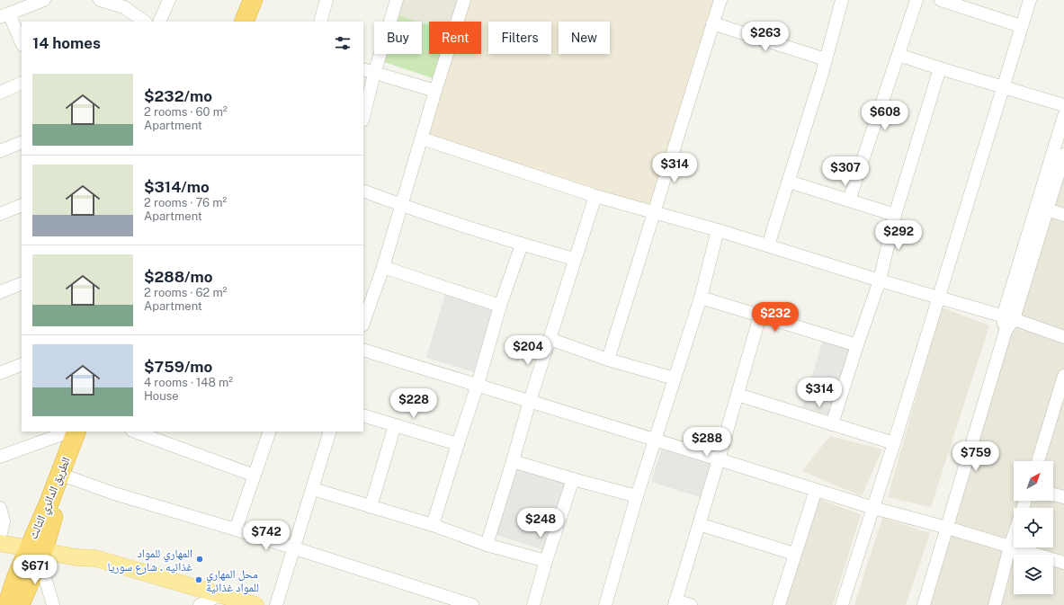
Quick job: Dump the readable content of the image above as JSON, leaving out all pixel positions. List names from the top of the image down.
{
  "streets": {
    "highway": ["الطريق الدائري الثالث"]
  },
  "places": ["المهاري للمواد غذائيه . شارع سوريا", "محل المهاري للمواد غذائية"],
  "north": "top right",
  "page": {
    "price": [
      "$263",
      "$608",
      "$314",
      "$307",
      "$292",
      "$232",
      "$204",
      "$314",
      "$228",
      "$288",
      "$759",
      "$248",
      "$742",
      "$671"
    ],
    "chip": [
      "Buy",
      "Rent",
      "Filters",
      "New"
    ],
    "heading": "14 homes",
    "list": [
      {
        "name": "$232/mo",
        "note": "2 rooms · 60 m² · Apartment"
      },
      {
        "name": "$314/mo",
        "note": "2 rooms · 76 m² · Apartment"
      },
      {
        "name": "$288/mo",
        "note": "2 rooms · 62 m² · Apartment"
      },
      {
        "name": "$759/mo",
        "note": "4 rooms · 148 m² · House"
      }
    ]
  }
}
